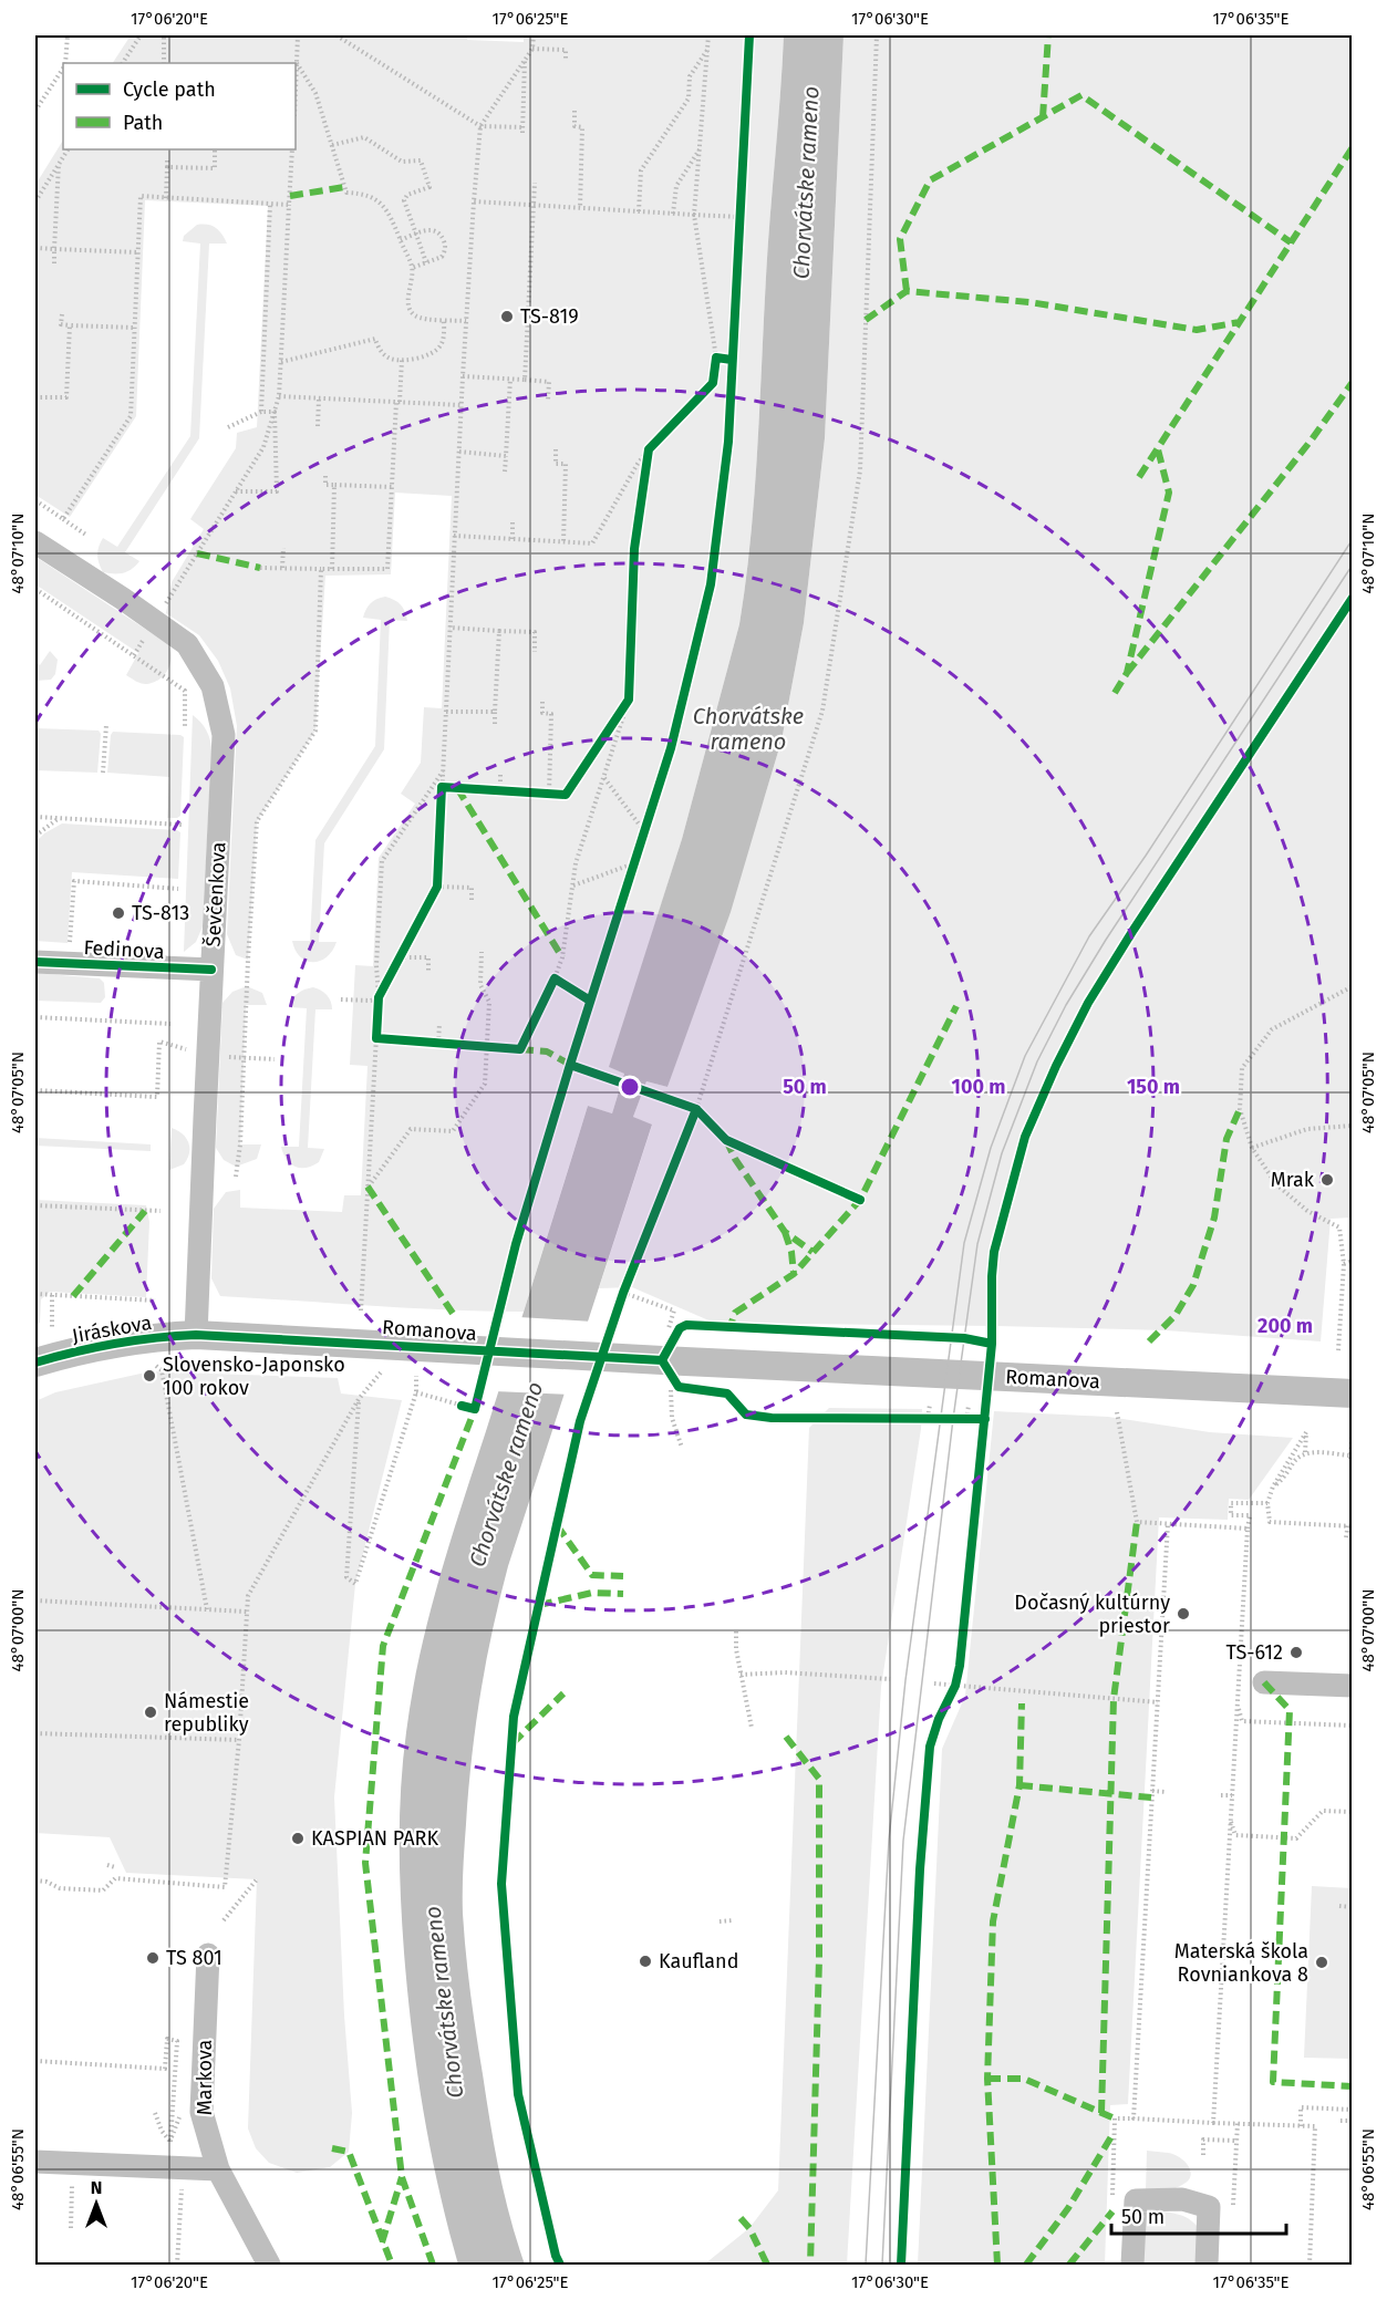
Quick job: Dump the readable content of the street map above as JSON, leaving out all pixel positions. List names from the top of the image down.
{
  "streets": {
    "street": [
      "Ševčenkova",
      "Fedinova",
      "Jiráskova",
      "Romanova",
      "Markova"
    ]
  },
  "crossings": [
    ["Ševčenkova", "Fedinova"],
    ["Ševčenkova", "Jiráskova"],
    ["Ševčenkova", "Romanova"],
    ["Jiráskova", "Romanova"]
  ],
  "water": ["Chorvátske rameno"],
  "places": [
    "TS-819",
    "TS-813",
    "Mrak",
    "Slovensko-Japonsko 100 rokov",
    "Dočasný kultúrny priestor",
    "TS-612",
    "Námestie republiky",
    "KASPIAN PARK",
    "TS 801",
    "Kaufland",
    "Materská škola Rovniankova 8"
  ],
  "legend": ["Cycle path", "Path"],
  "scale_bar": "50 m",
  "north": "top",
  "coordinates": [
    "17°06'20\"E",
    "17°06'25\"E",
    "17°06'30\"E",
    "17°06'35\"E",
    "48°07'10\"N",
    "48°07'05\"N",
    "48°07'00\"N",
    "48°06'55\"N"
  ],
  "rings": [
    "50 m",
    "100 m",
    "150 m",
    "200 m"
  ]
}
